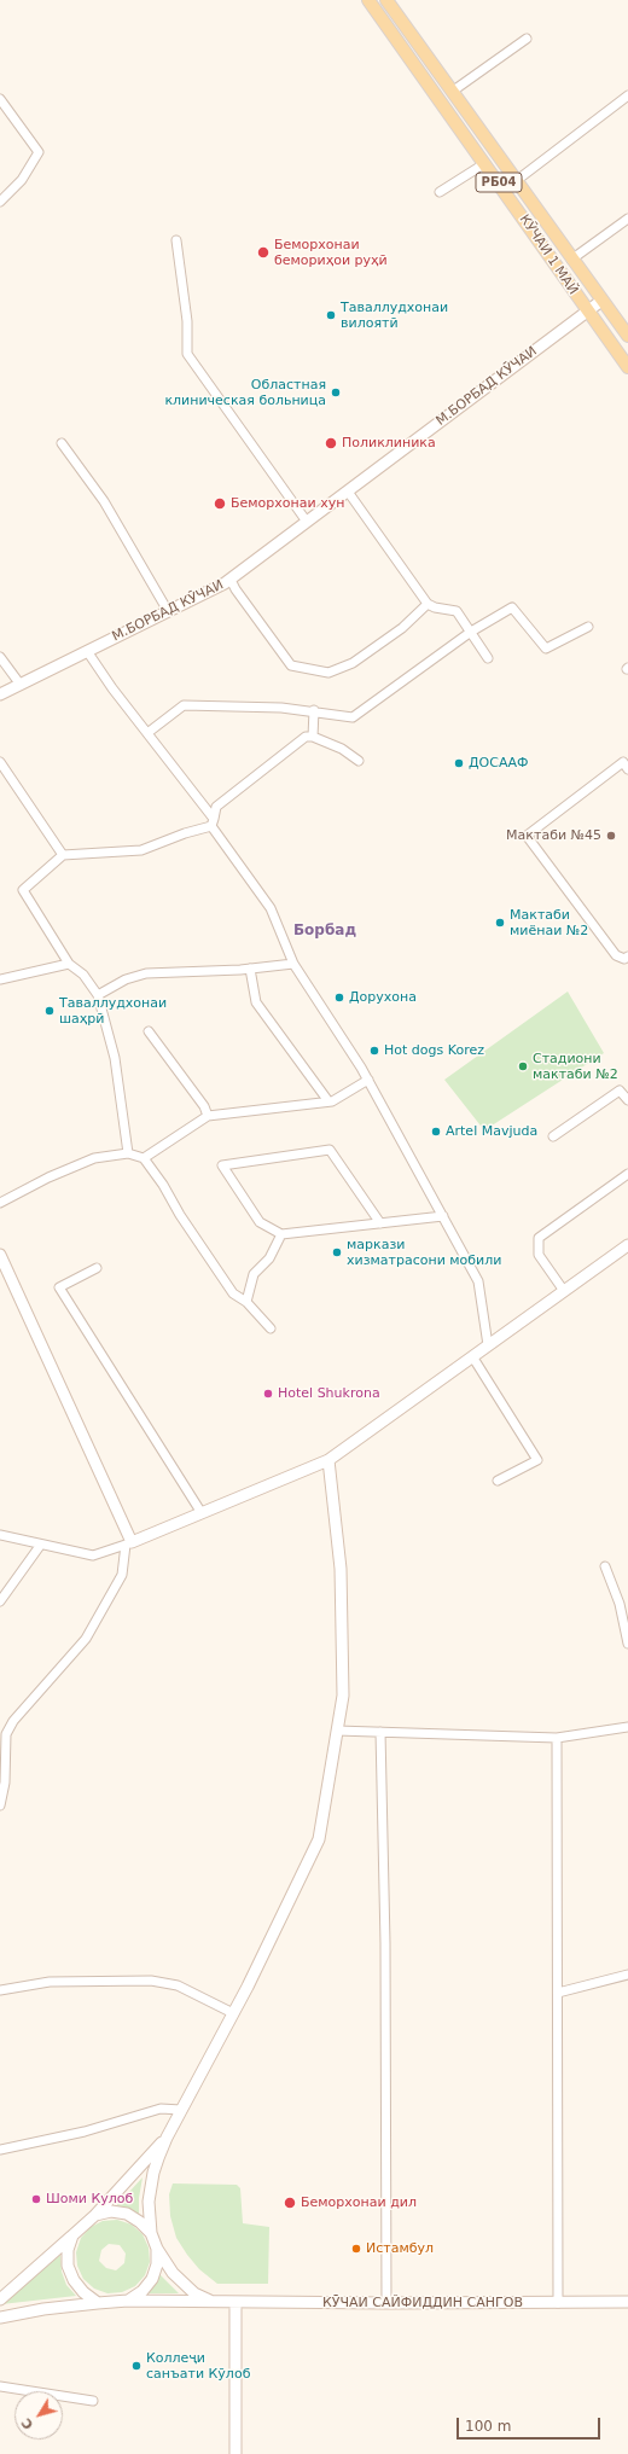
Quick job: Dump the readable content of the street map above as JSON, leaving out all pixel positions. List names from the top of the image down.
{
  "streets": {
    "main road": ["РБ04", "КӮЧАИ 1 МАЙ"],
    "street": ["М.БОРБАД КӮЧАИ", "КӮЧАИ САЙФИДДИН САНГОВ"]
  },
  "crossings": [
    ["КӮЧАИ 1 МАЙ", "М.БОРБАД КӮЧАИ"]
  ],
  "districts": ["Борбад"],
  "places": [
    "Беморхонаи бемориҳои руҳӣ",
    "Таваллудхонаи вилоятӣ",
    "Областная клиническая больница",
    "Поликлиника",
    "Беморхонаи хун",
    "ДОСААФ",
    "Мактаби №45",
    "Мактаби миёнаи №2",
    "Дорухона",
    "Таваллудхонаи шаҳрӣ",
    "Hot dogs Korez",
    "Стадиони мактаби №2",
    "Artel Mavjuda",
    "маркази хизматрасони мобили",
    "Hotel Shukrona",
    "Шоми Кулоб",
    "Беморхонаи дил",
    "Истамбул",
    "Коллеҷи санъати Кӯлоб"
  ],
  "scale_bar": "100 m",
  "north": "bottom left"
}
